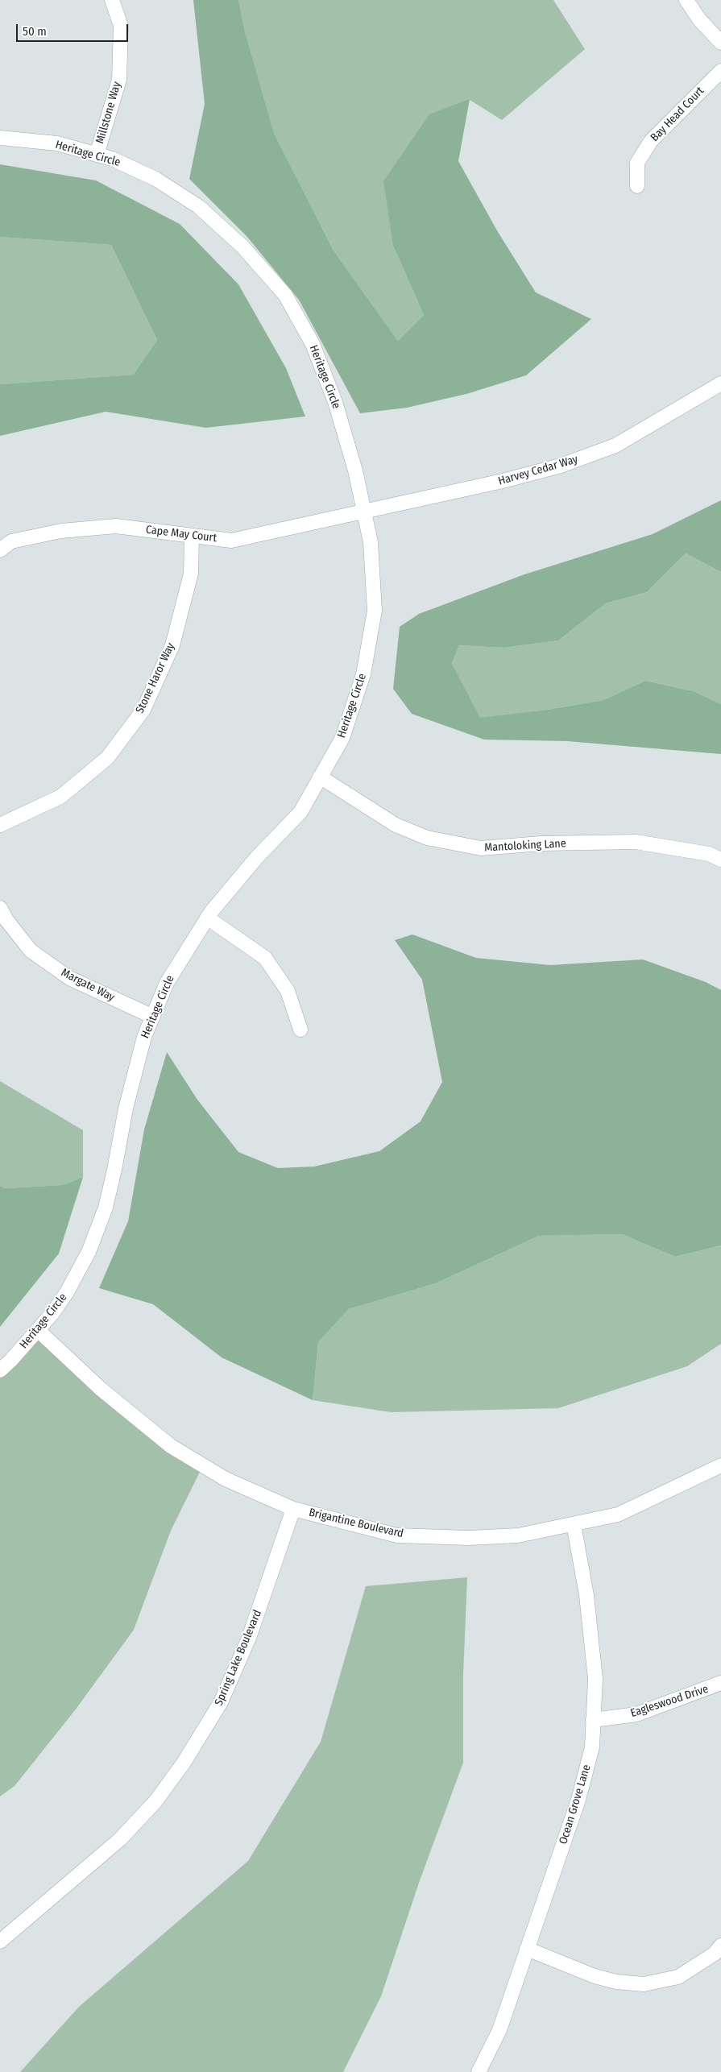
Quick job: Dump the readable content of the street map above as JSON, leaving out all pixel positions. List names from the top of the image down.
{
  "streets": {
    "street": [
      "Millstone Way",
      "Bay Head Court",
      "Heritage Circle",
      "Harvey Cedar Way",
      "Cape May Court",
      "Stone Haror Way",
      "Mantoloking Lane",
      "Margate Way",
      "Brigantine Boulevard",
      "Spring Lake Boulevard",
      "Eagleswood Drive",
      "Ocean Grove Lane"
    ]
  },
  "crossings": [
    ["Millstone Way", "Heritage Circle"],
    ["Heritage Circle", "Harvey Cedar Way"],
    ["Heritage Circle", "Cape May Court"],
    ["Heritage Circle", "Mantoloking Lane"],
    ["Heritage Circle", "Margate Way"],
    ["Heritage Circle", "Brigantine Boulevard"],
    ["Harvey Cedar Way", "Cape May Court"],
    ["Cape May Court", "Stone Haror Way"],
    ["Brigantine Boulevard", "Spring Lake Boulevard"],
    ["Brigantine Boulevard", "Ocean Grove Lane"],
    ["Eagleswood Drive", "Ocean Grove Lane"]
  ],
  "scale_bar": "50 m"
}
